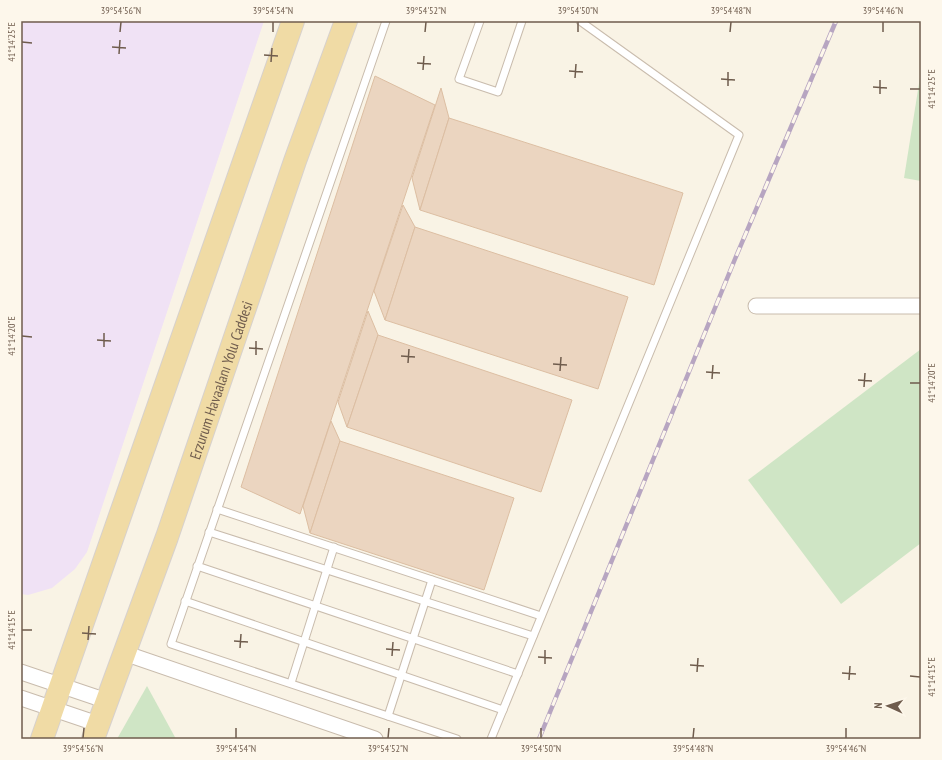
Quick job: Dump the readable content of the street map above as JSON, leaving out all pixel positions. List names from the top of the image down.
{
  "streets": {
    "main road": ["Erzurum Havaalanı Yolu Caddesi"]
  },
  "north": "left",
  "coordinates": [
    "39°54'56\"N",
    "39°54'54\"N",
    "39°54'52\"N",
    "39°54'50\"N",
    "39°54'48\"N",
    "39°54'46\"N",
    "41°14'25\"E",
    "41°14'20\"E",
    "41°14'15\"E"
  ]
}
